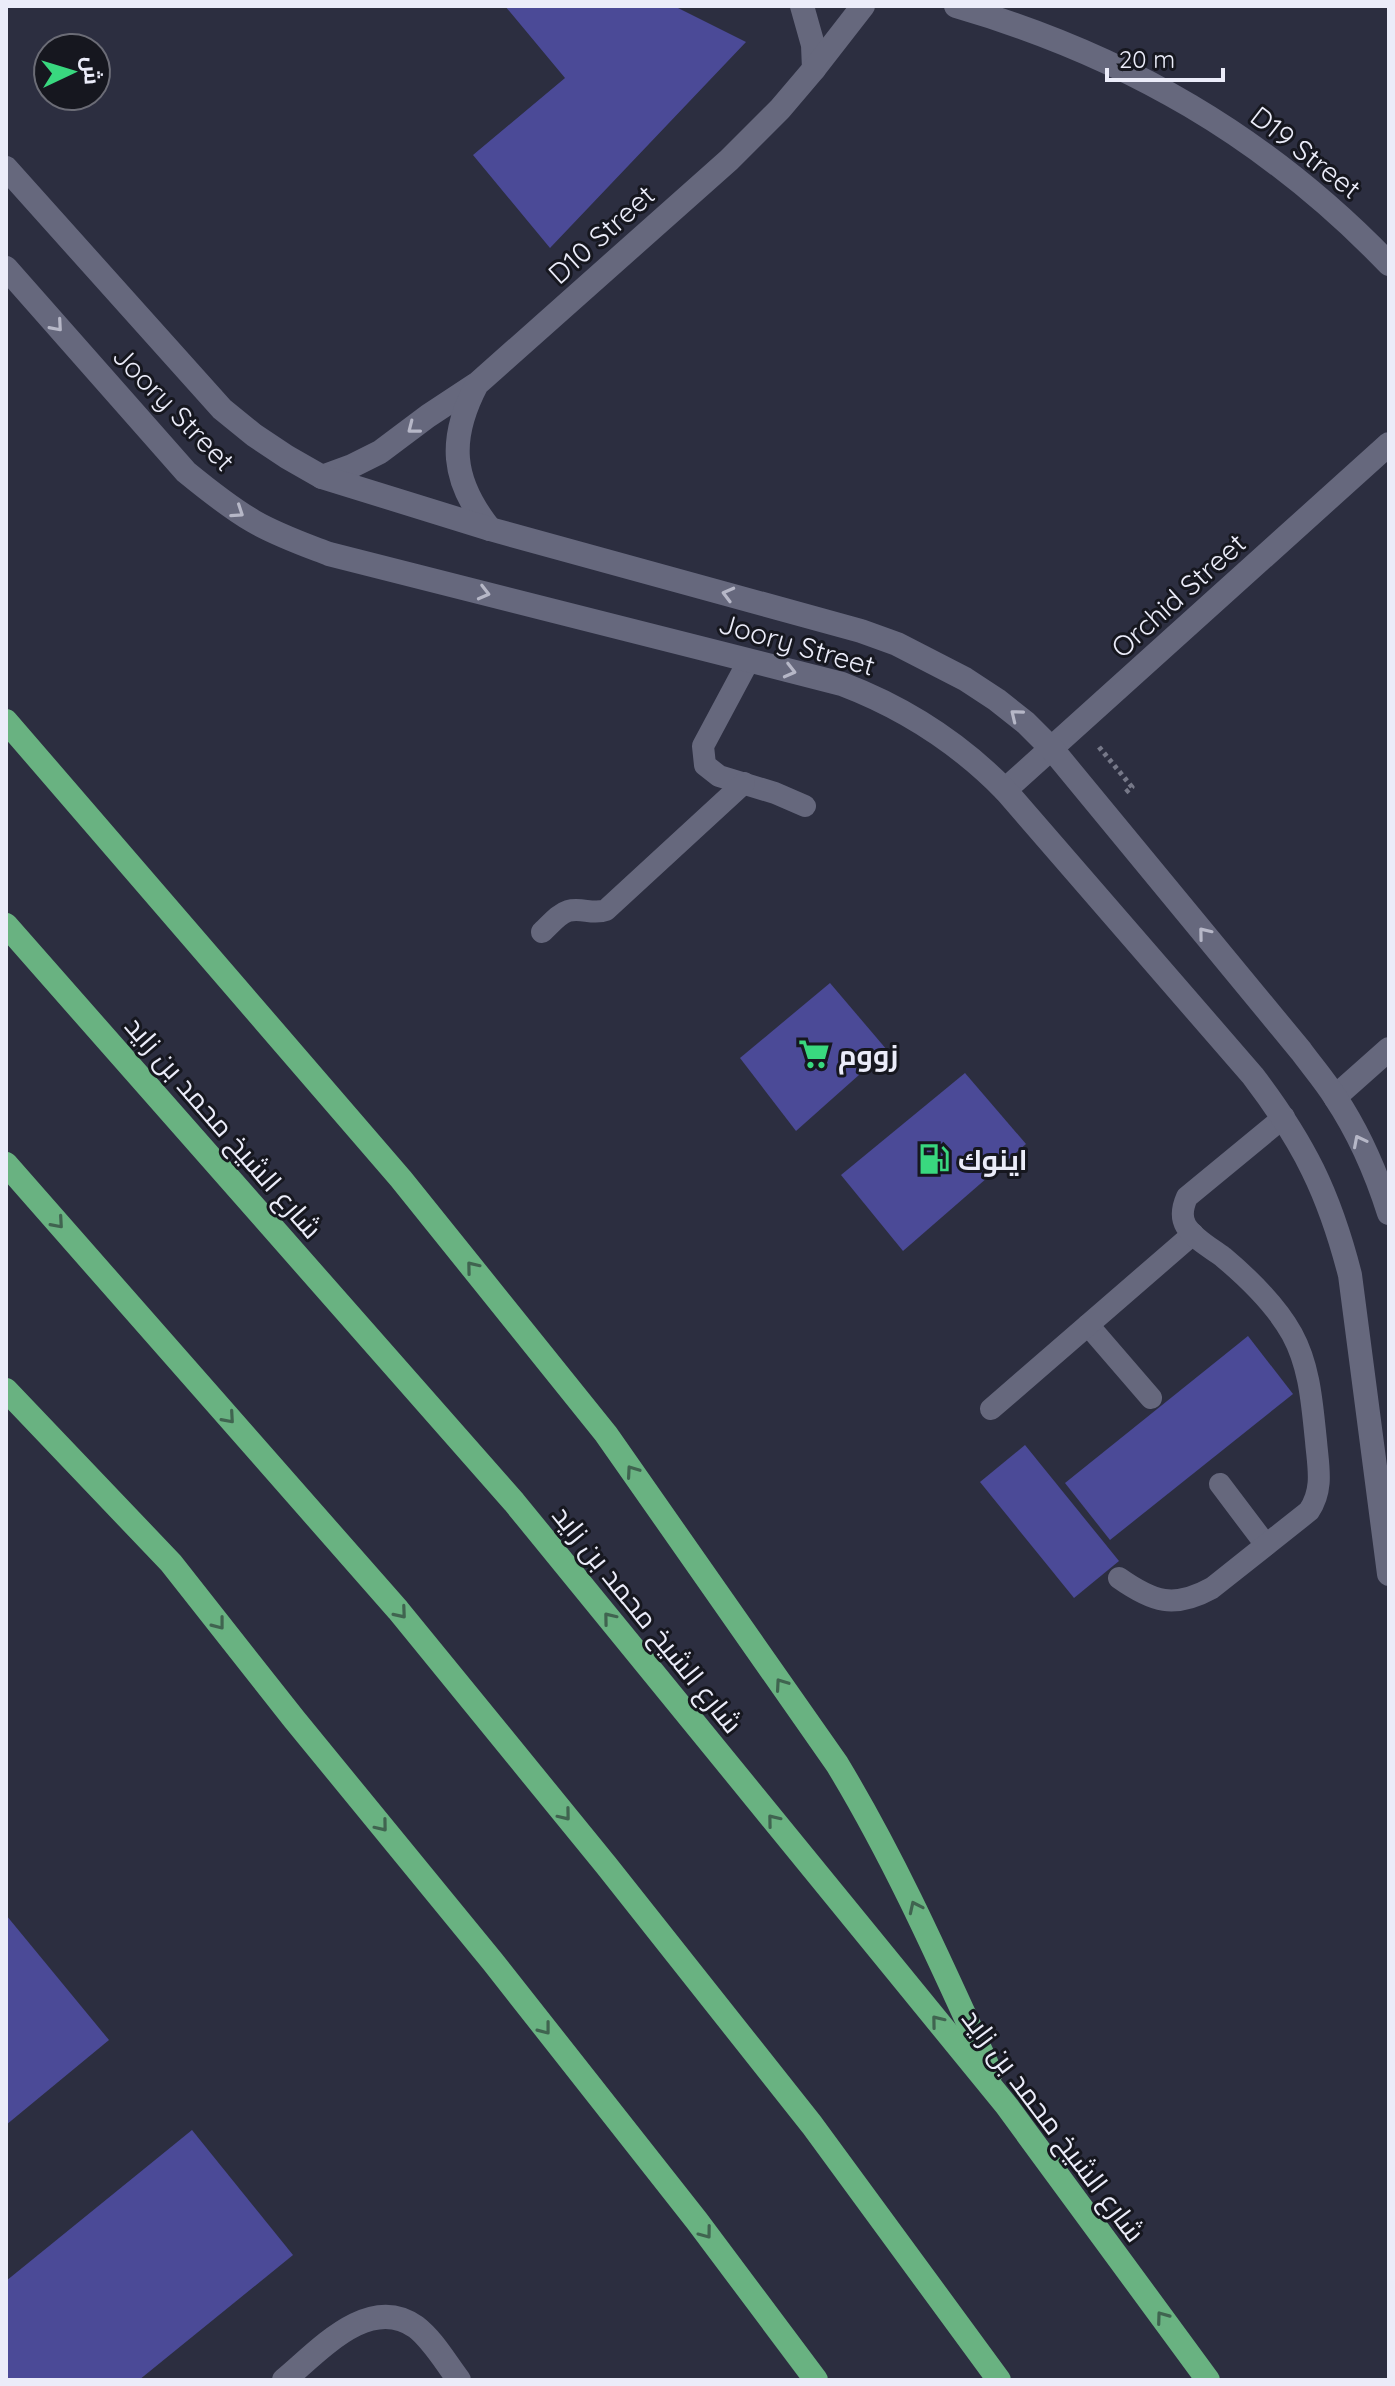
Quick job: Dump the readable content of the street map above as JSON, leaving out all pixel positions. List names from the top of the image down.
{
  "streets": {
    "highway": ["شارع الشيخ محمد بن زايد"],
    "street": [
      "D19 Street",
      "D10 Street",
      "Joory Street",
      "Orchid Street"
    ]
  },
  "crossings": [
    ["D10 Street", "Joory Street"],
    ["Joory Street", "Orchid Street"]
  ],
  "places": {
    "supermarket": ["زووم"],
    "fuel station": ["اينوك"]
  },
  "scale_bar": "20 m",
  "north": "right"
}
